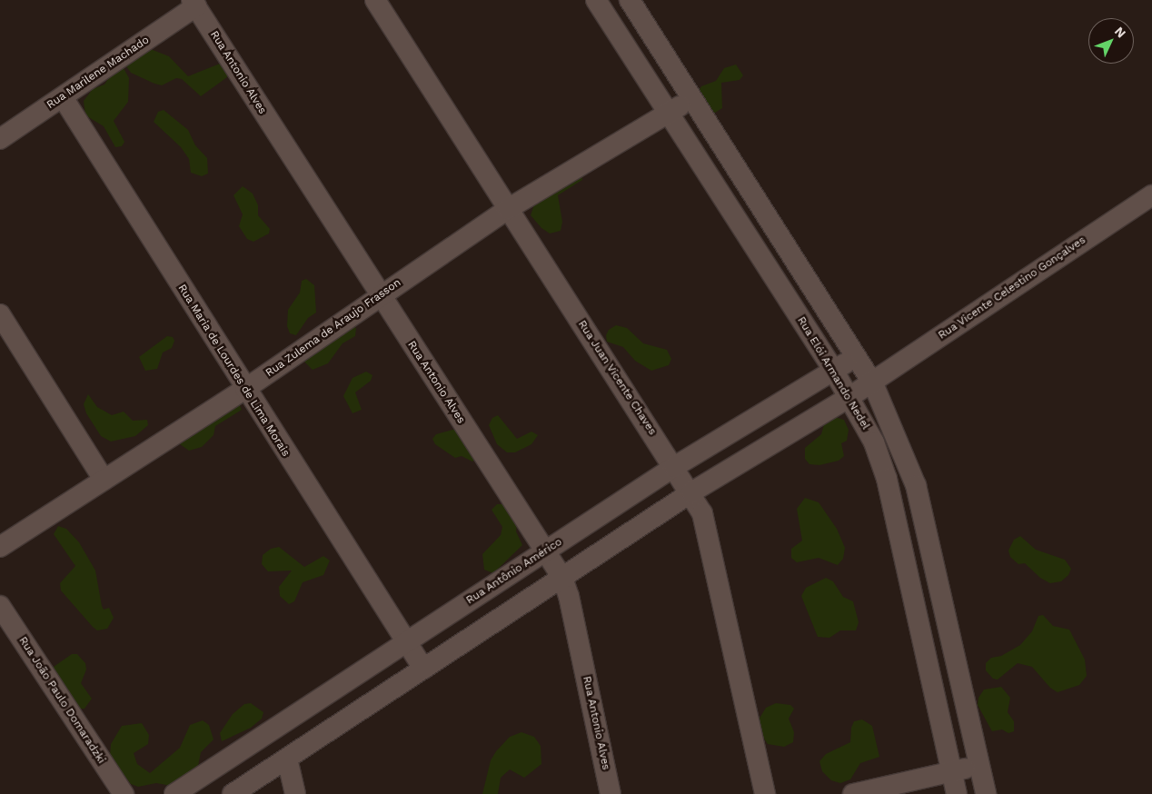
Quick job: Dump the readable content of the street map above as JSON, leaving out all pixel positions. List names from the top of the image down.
{
  "streets": {
    "street": [
      "Rua Marilene Machado",
      "Rua Antonio Alves",
      "Rua Vicente Celestino Gonçalves",
      "Rua Zulema de Araujo Frasson",
      "Rua Maria de Lourdes de Lima Morais",
      "Rua Elói Armando Nedel",
      "Rua Juan Vicente Chaves",
      "Rua Antônio Américo",
      "Rua João Paulo Domaradzki"
    ]
  },
  "crossings": [
    ["Rua Marilene Machado", "Rua Antonio Alves"],
    ["Rua Marilene Machado", "Rua Maria de Lourdes de Lima Morais"],
    ["Rua Antonio Alves", "Rua Zulema de Araujo Frasson"],
    ["Rua Antonio Alves", "Rua Antônio Américo"],
    ["Rua Zulema de Araujo Frasson", "Rua Maria de Lourdes de Lima Morais"],
    ["Rua Zulema de Araujo Frasson", "Rua Elói Armando Nedel"],
    ["Rua Zulema de Araujo Frasson", "Rua Juan Vicente Chaves"],
    ["Rua Maria de Lourdes de Lima Morais", "Rua Antônio Américo"],
    ["Rua Elói Armando Nedel", "Rua Antônio Américo"],
    ["Rua Juan Vicente Chaves", "Rua Antônio Américo"]
  ],
  "north": "top right"
}
